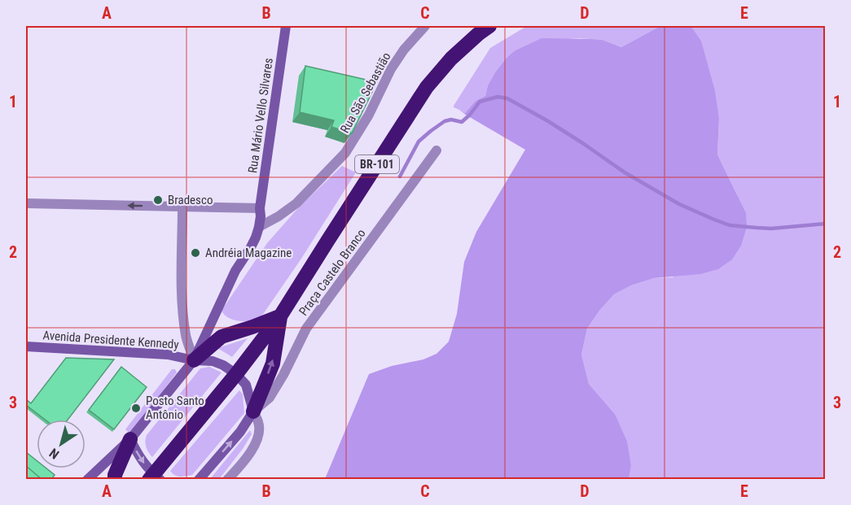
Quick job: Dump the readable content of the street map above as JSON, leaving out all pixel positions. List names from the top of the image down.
{
  "streets": {
    "highway": ["BR-101"],
    "main road": ["Rua Mário Vello Silvares", "Praça Castelo Branco", "Avenida Presidente Kennedy"],
    "street": ["Rua São Sebastião"]
  },
  "crossings": [
    ["Rua São Sebastião", "Rua Mário Vello Silvares"],
    ["Rua Mário Vello Silvares", "Avenida Presidente Kennedy"],
    ["BR-101", "Avenida Presidente Kennedy"]
  ],
  "places": ["Bradesco", "Andréia Magazine", "Posto Santo Antônio"],
  "north": "bottom left",
  "grid": {
    "columns": [
      "A",
      "B",
      "C",
      "D",
      "E"
    ],
    "rows": ["1", "2", "3"]
  }
}
